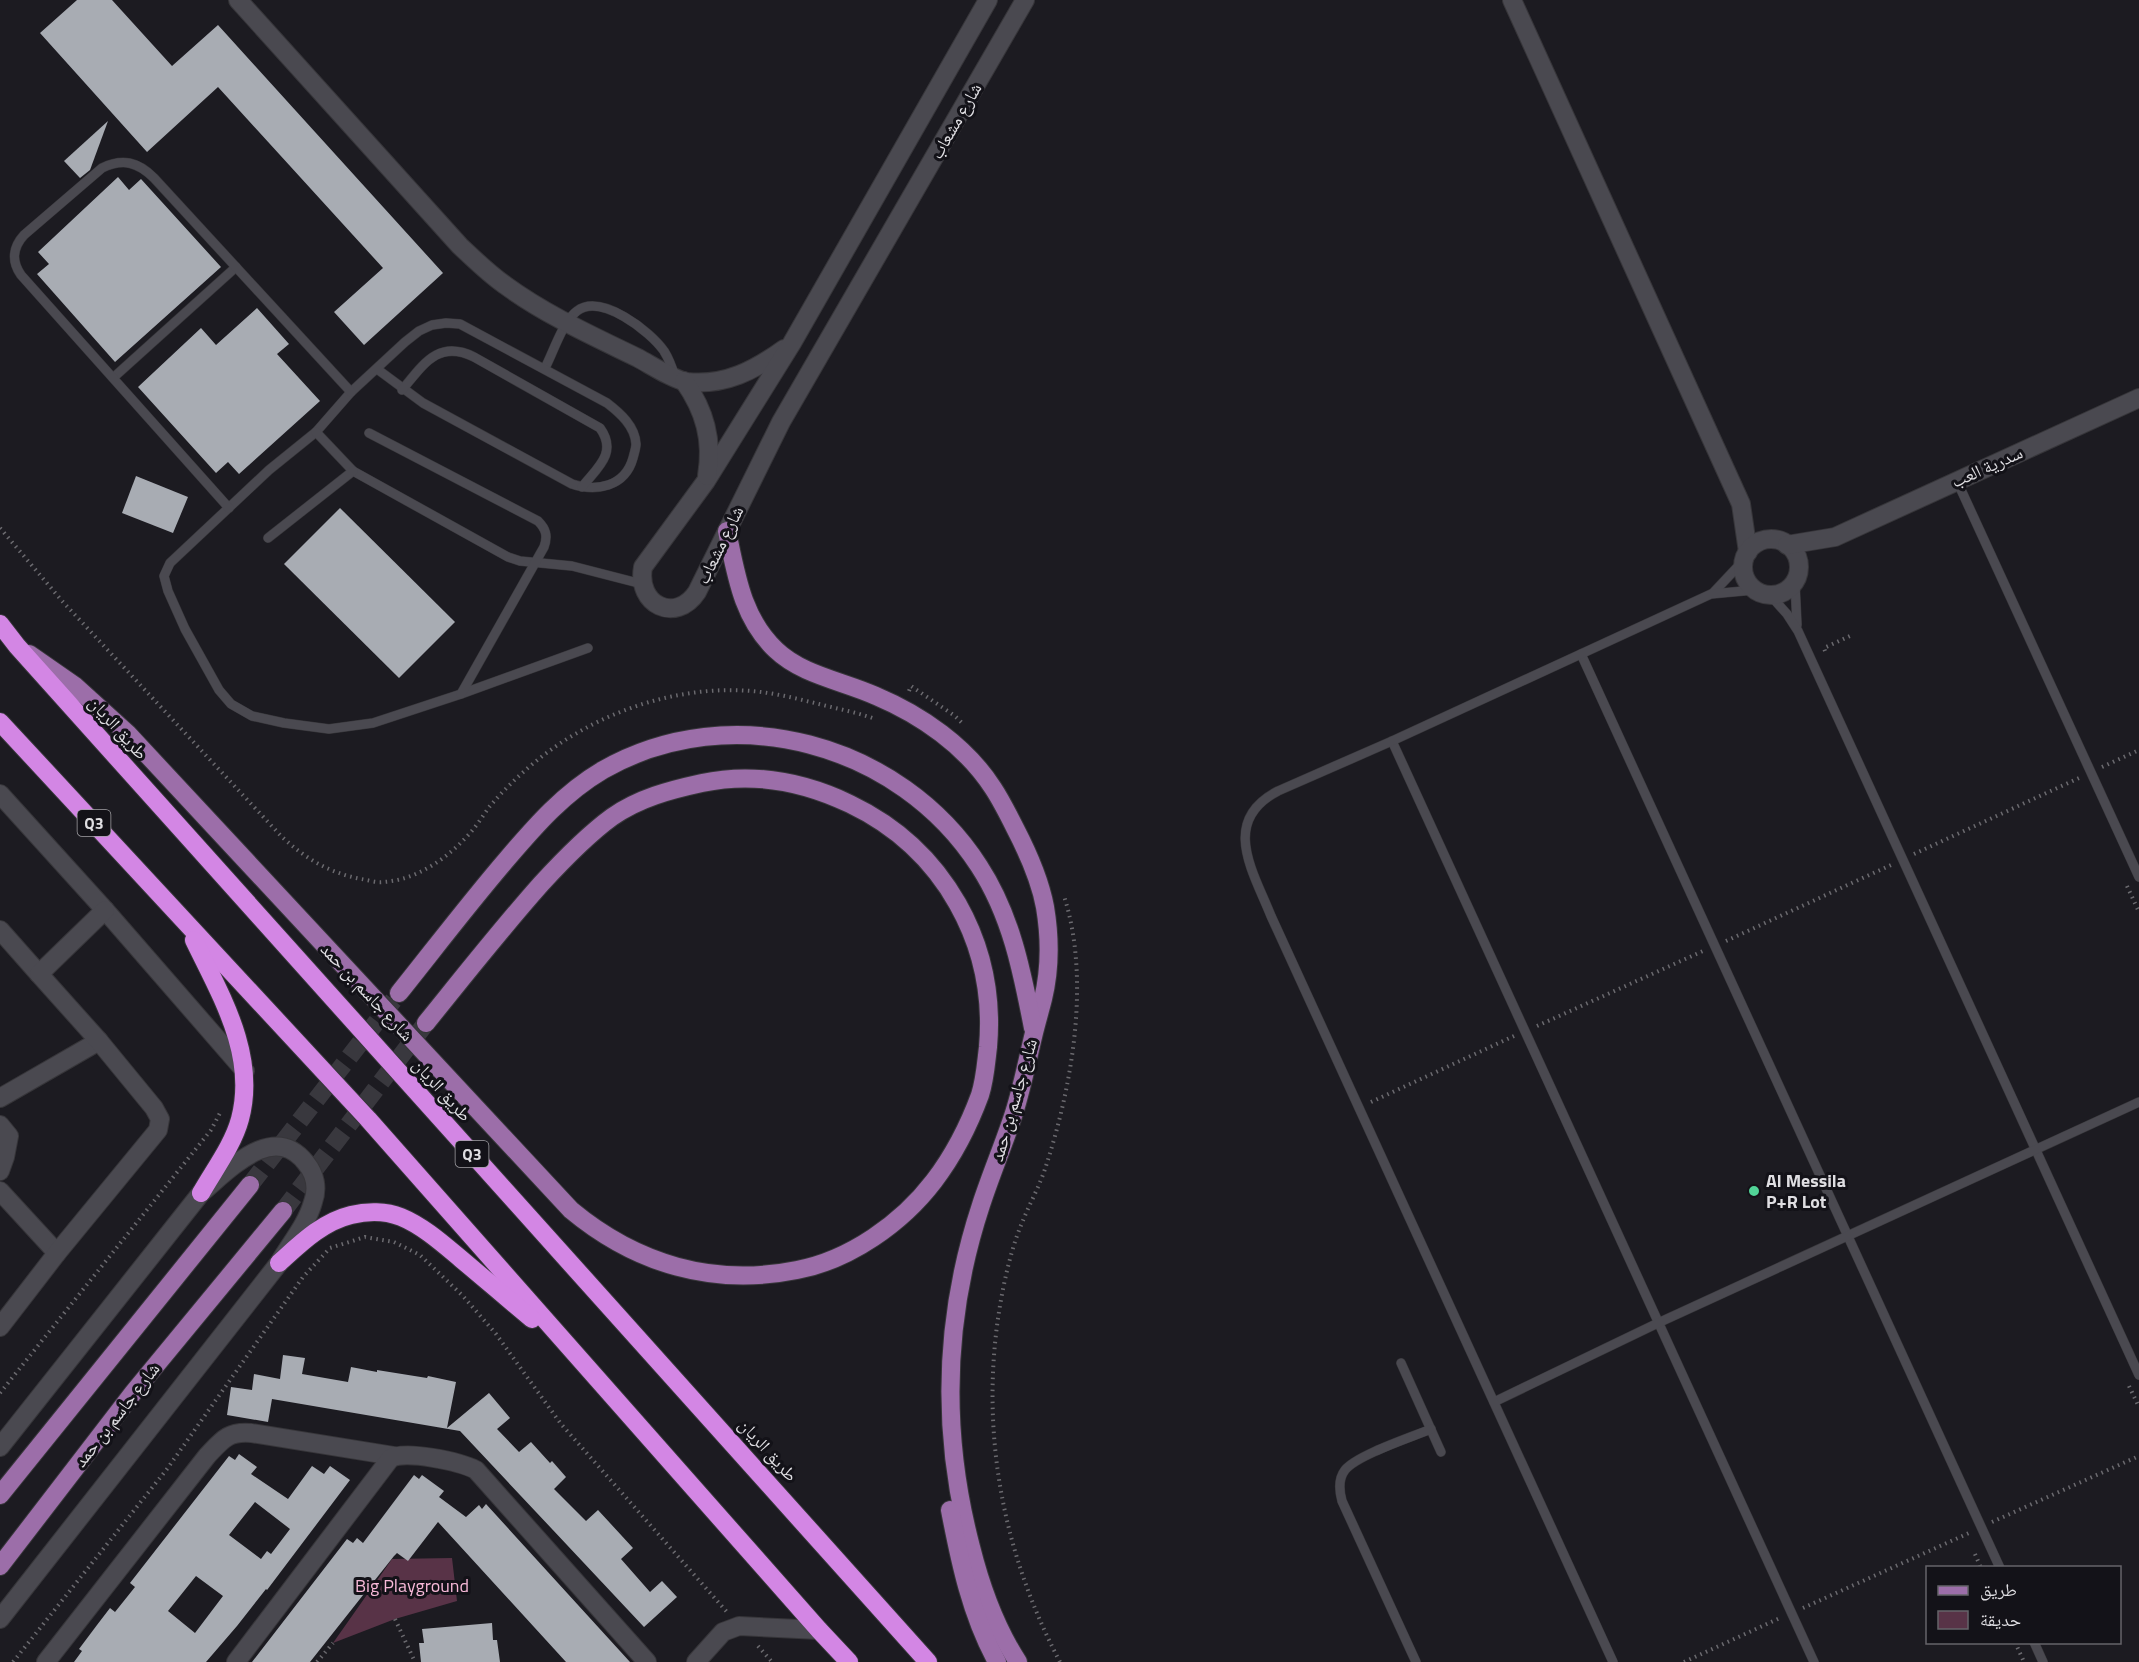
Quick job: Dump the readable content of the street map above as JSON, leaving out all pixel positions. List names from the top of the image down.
{
  "streets": {
    "highway": ["طريق الريان", "Q3"],
    "main road": ["شارع جاسم بن حمد"],
    "street": ["شارع مشعاب", "سدرية العب"]
  },
  "crossings": [
    ["طريق الريان", "شارع جاسم بن حمد"]
  ],
  "parks": ["Big Playground"],
  "places": ["Al Messila P+R Lot"],
  "legend": ["طريق", "حديقة"]
}
